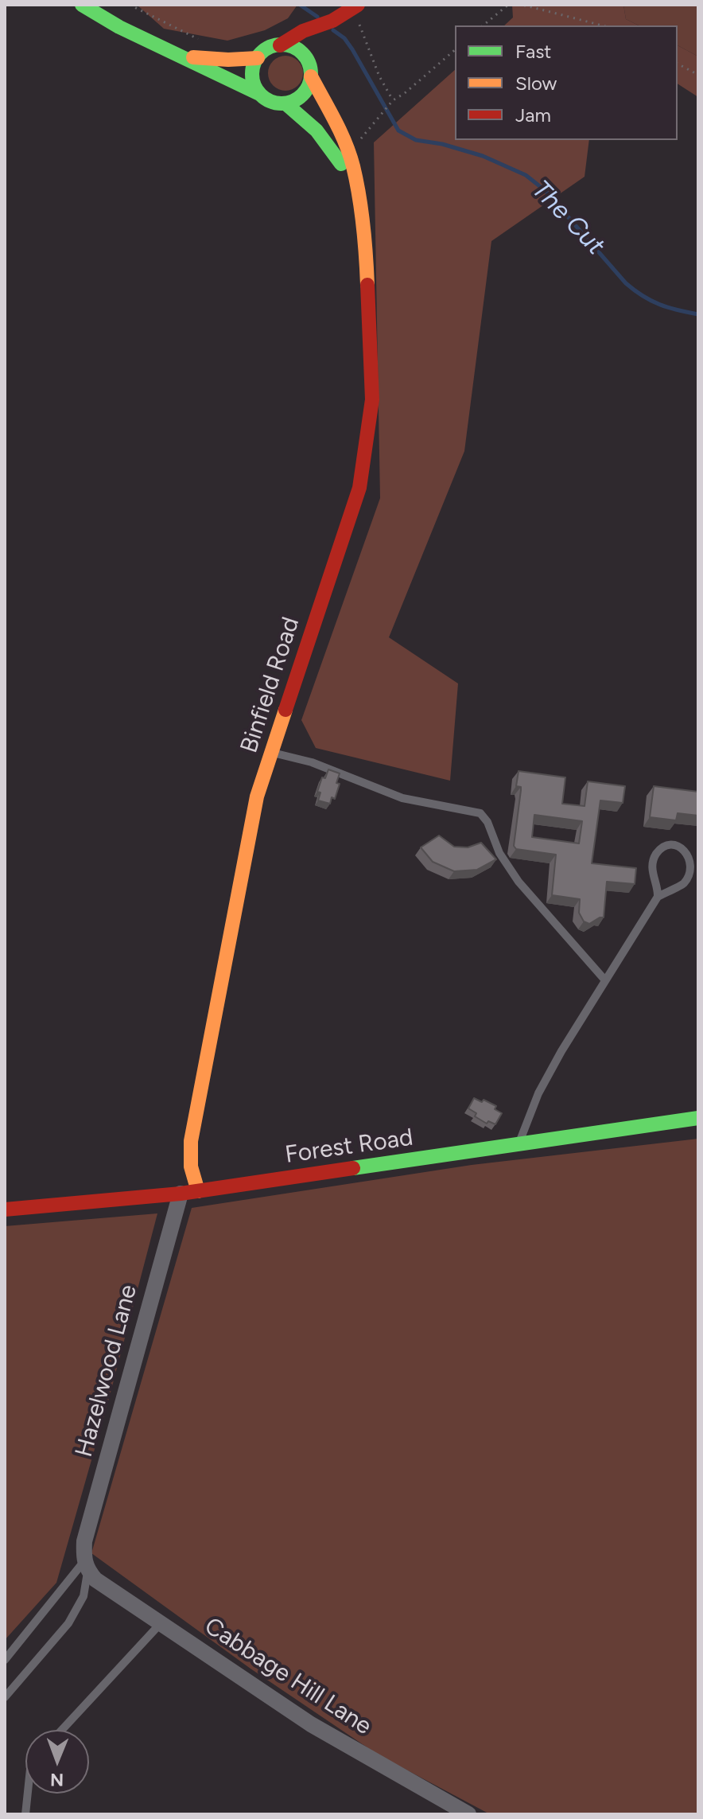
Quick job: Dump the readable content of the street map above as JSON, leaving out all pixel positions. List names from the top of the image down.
{
  "streets": {
    "main road": ["Binfield Road", "Forest Road"],
    "street": ["Hazelwood Lane", "Cabbage Hill Lane"]
  },
  "crossings": [
    ["Binfield Road", "Forest Road"],
    ["Forest Road", "Hazelwood Lane"],
    ["Hazelwood Lane", "Cabbage Hill Lane"]
  ],
  "water": ["The Cut"],
  "legend": ["Fast", "Slow", "Jam"],
  "north": "bottom"
}
